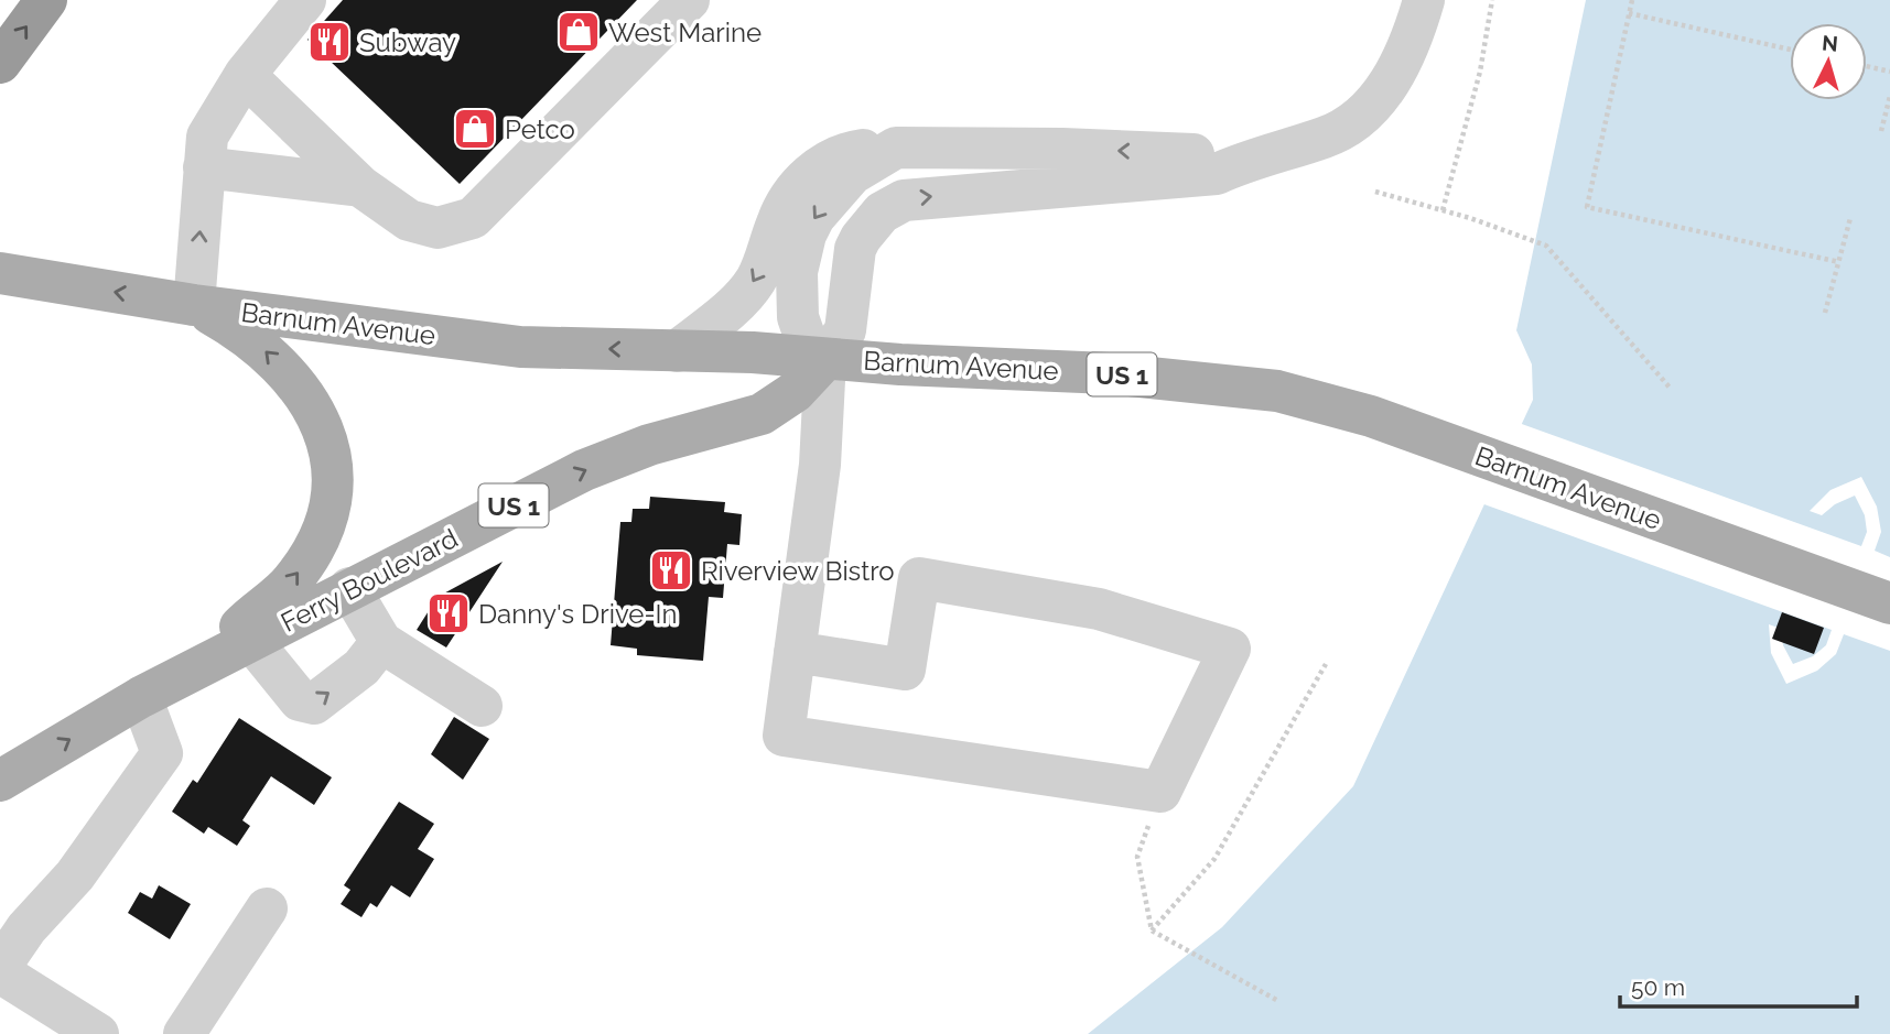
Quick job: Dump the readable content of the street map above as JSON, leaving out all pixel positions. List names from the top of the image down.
{
  "streets": {
    "main road": ["Barnum Avenue", "US 1", "Ferry Boulevard"]
  },
  "crossings": [
    ["Barnum Avenue", "Ferry Boulevard"]
  ],
  "one_way": ["Barnum Avenue", "Ferry Boulevard"],
  "places": {
    "shop": ["West Marine", "Petco"],
    "restaurant": ["Subway", "Riverview Bistro", "Danny's Drive-In"]
  },
  "scale_bar": "50 m",
  "north": "top"
}
